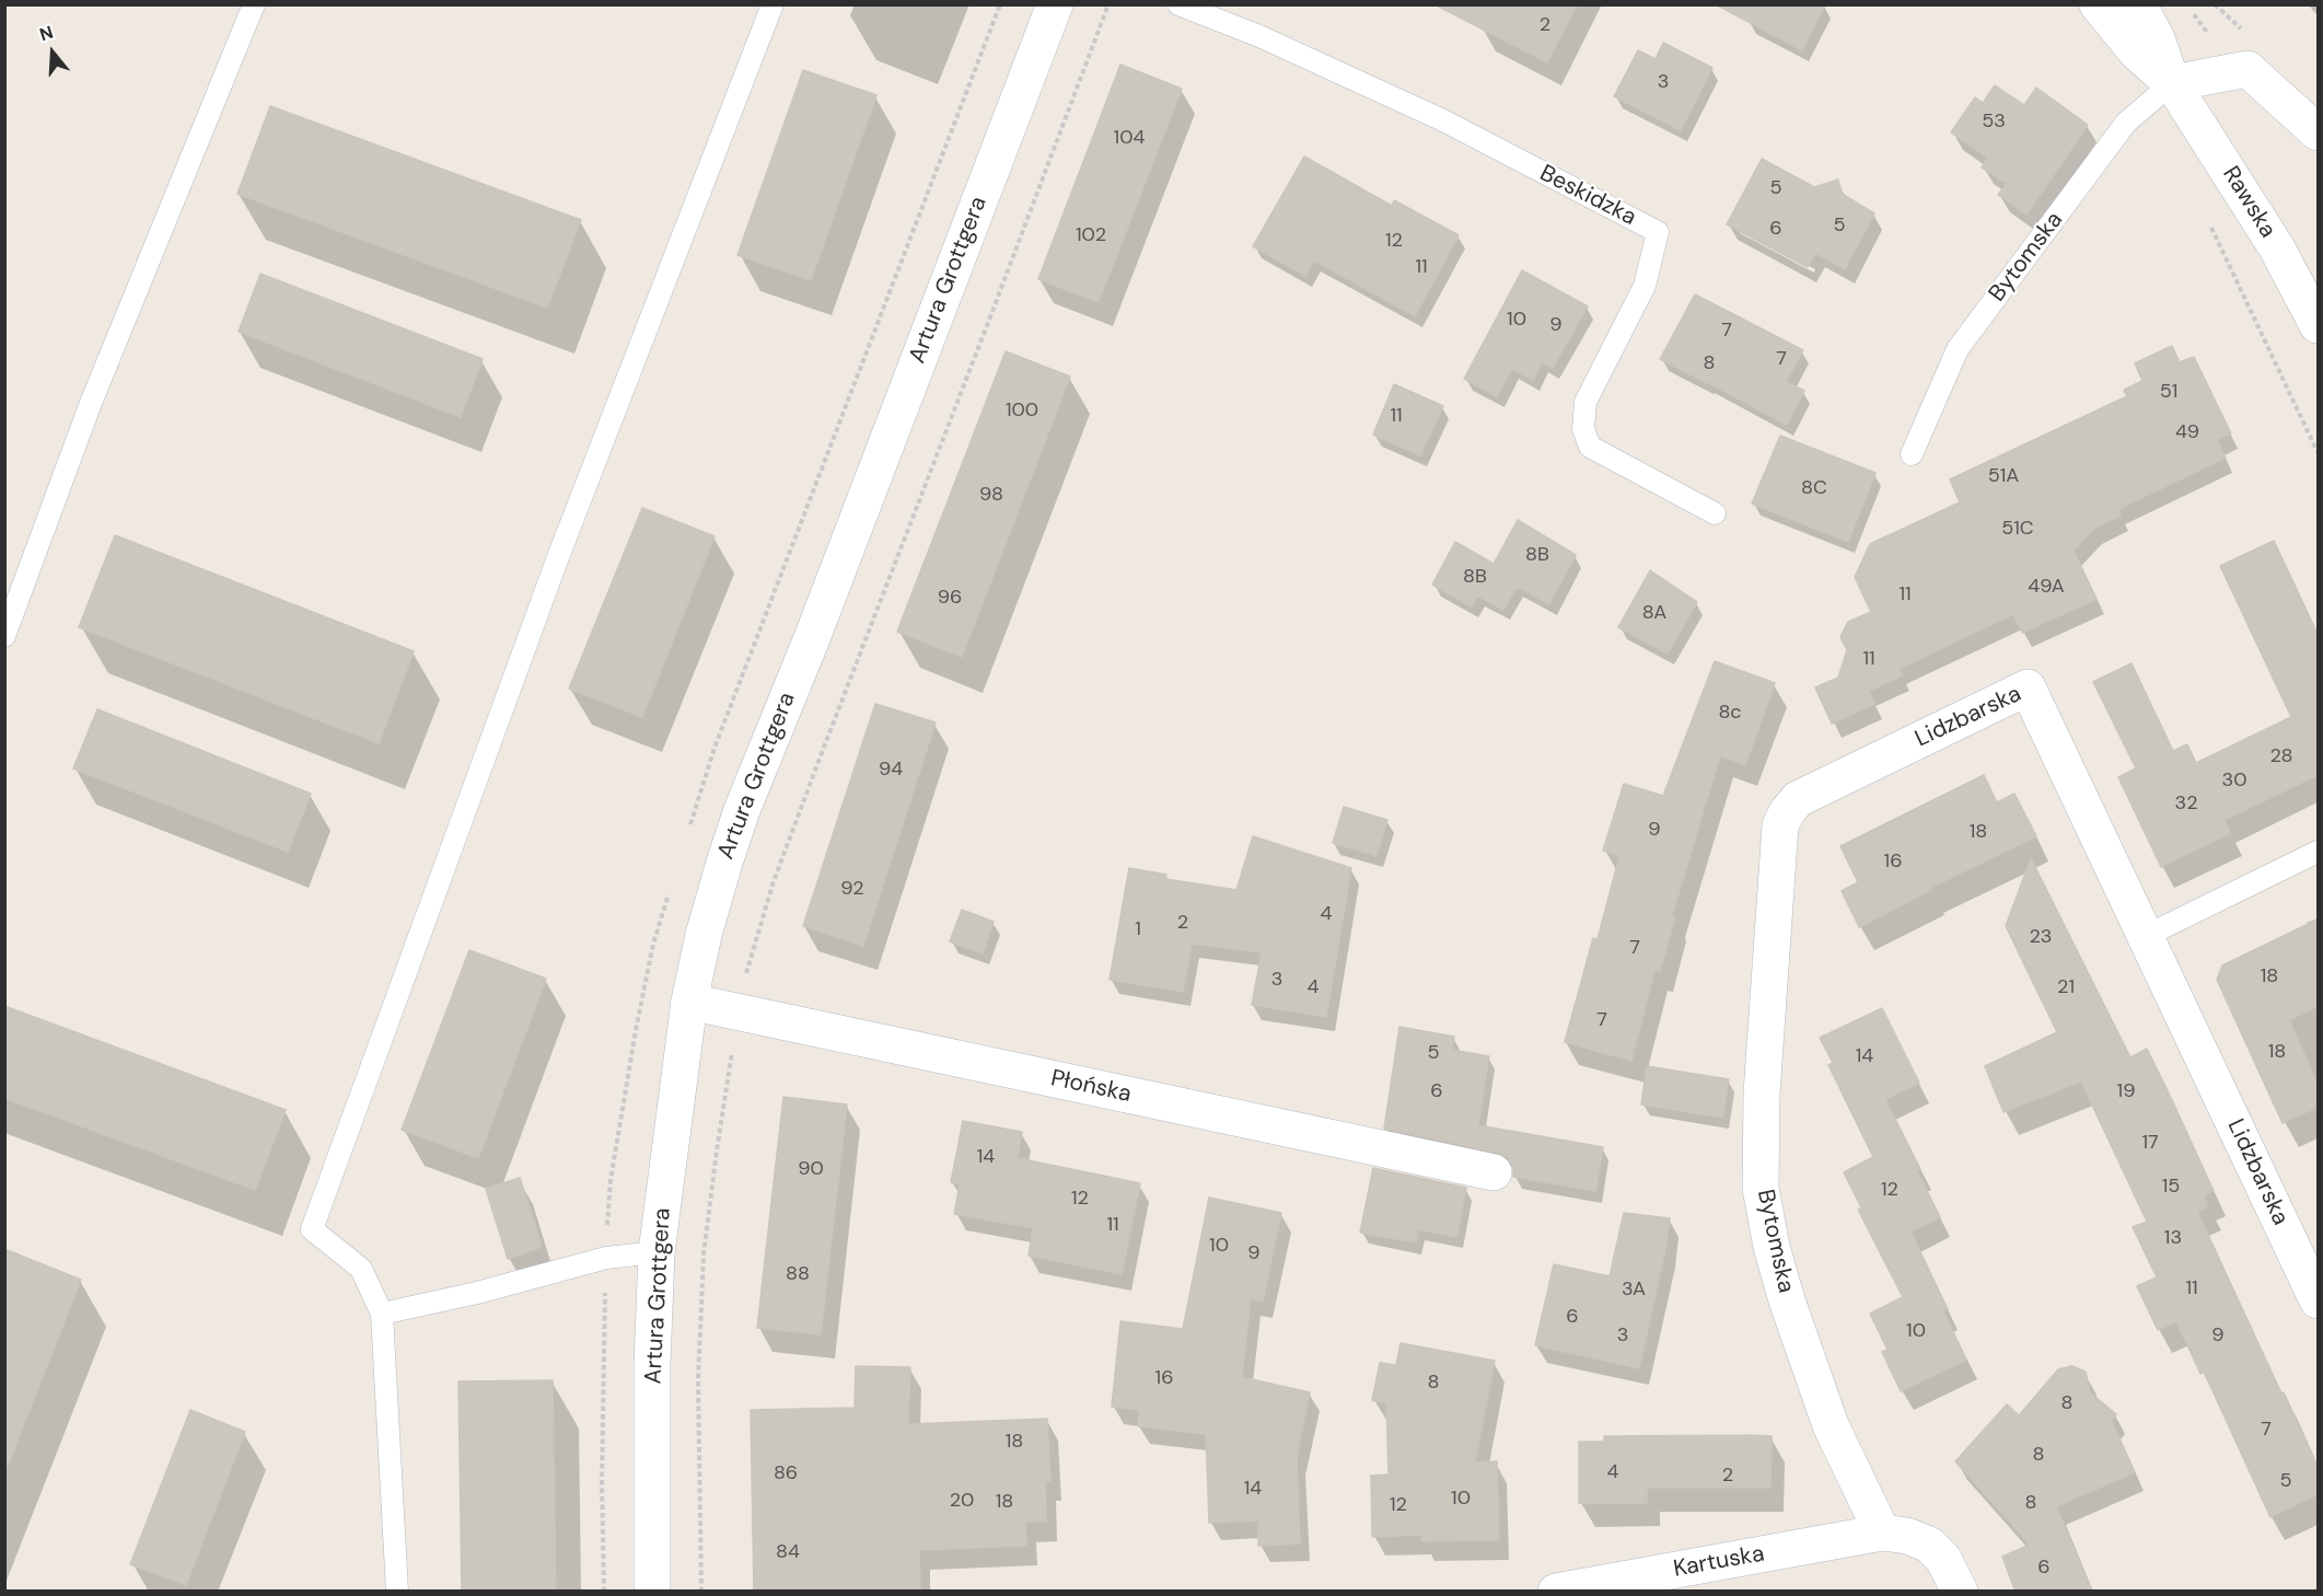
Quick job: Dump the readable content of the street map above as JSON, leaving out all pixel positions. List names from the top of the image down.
{
  "streets": {
    "street": [
      "Rawska",
      "Bytomska",
      "Artura Grottgera",
      "Lidzbarska",
      "Płońska",
      "Kartuska"
    ],
    "lane": ["Beskidzka"]
  },
  "crossings": [
    ["Rawska", "Bytomska"],
    ["Bytomska", "Lidzbarska"],
    ["Bytomska", "Kartuska"],
    ["Artura Grottgera", "Płońska"]
  ],
  "house_numbers": [
    "2",
    "3",
    "53",
    "104",
    "5",
    "5",
    "6",
    "102",
    "12",
    "11",
    "10",
    "9",
    "7",
    "7",
    "8",
    "51",
    "100",
    "11",
    "49",
    "51A",
    "8C",
    "98",
    "51C",
    "8B",
    "8B",
    "49A",
    "11",
    "96",
    "8A",
    "11",
    "8c",
    "28",
    "94",
    "30",
    "32",
    "9",
    "18",
    "16",
    "92",
    "4",
    "2",
    "1",
    "23",
    "7",
    "18",
    "3",
    "4",
    "21",
    "7",
    "18",
    "5",
    "14",
    "6",
    "19",
    "17",
    "14",
    "90",
    "15",
    "12",
    "12",
    "11",
    "13",
    "10",
    "9",
    "88",
    "11",
    "3A",
    "6",
    "10",
    "3",
    "9",
    "16",
    "8",
    "8",
    "7",
    "18",
    "8",
    "4",
    "86",
    "2",
    "5",
    "14",
    "10",
    "20",
    "18",
    "8",
    "12",
    "84",
    "6"
  ],
  "north": "top"
}
